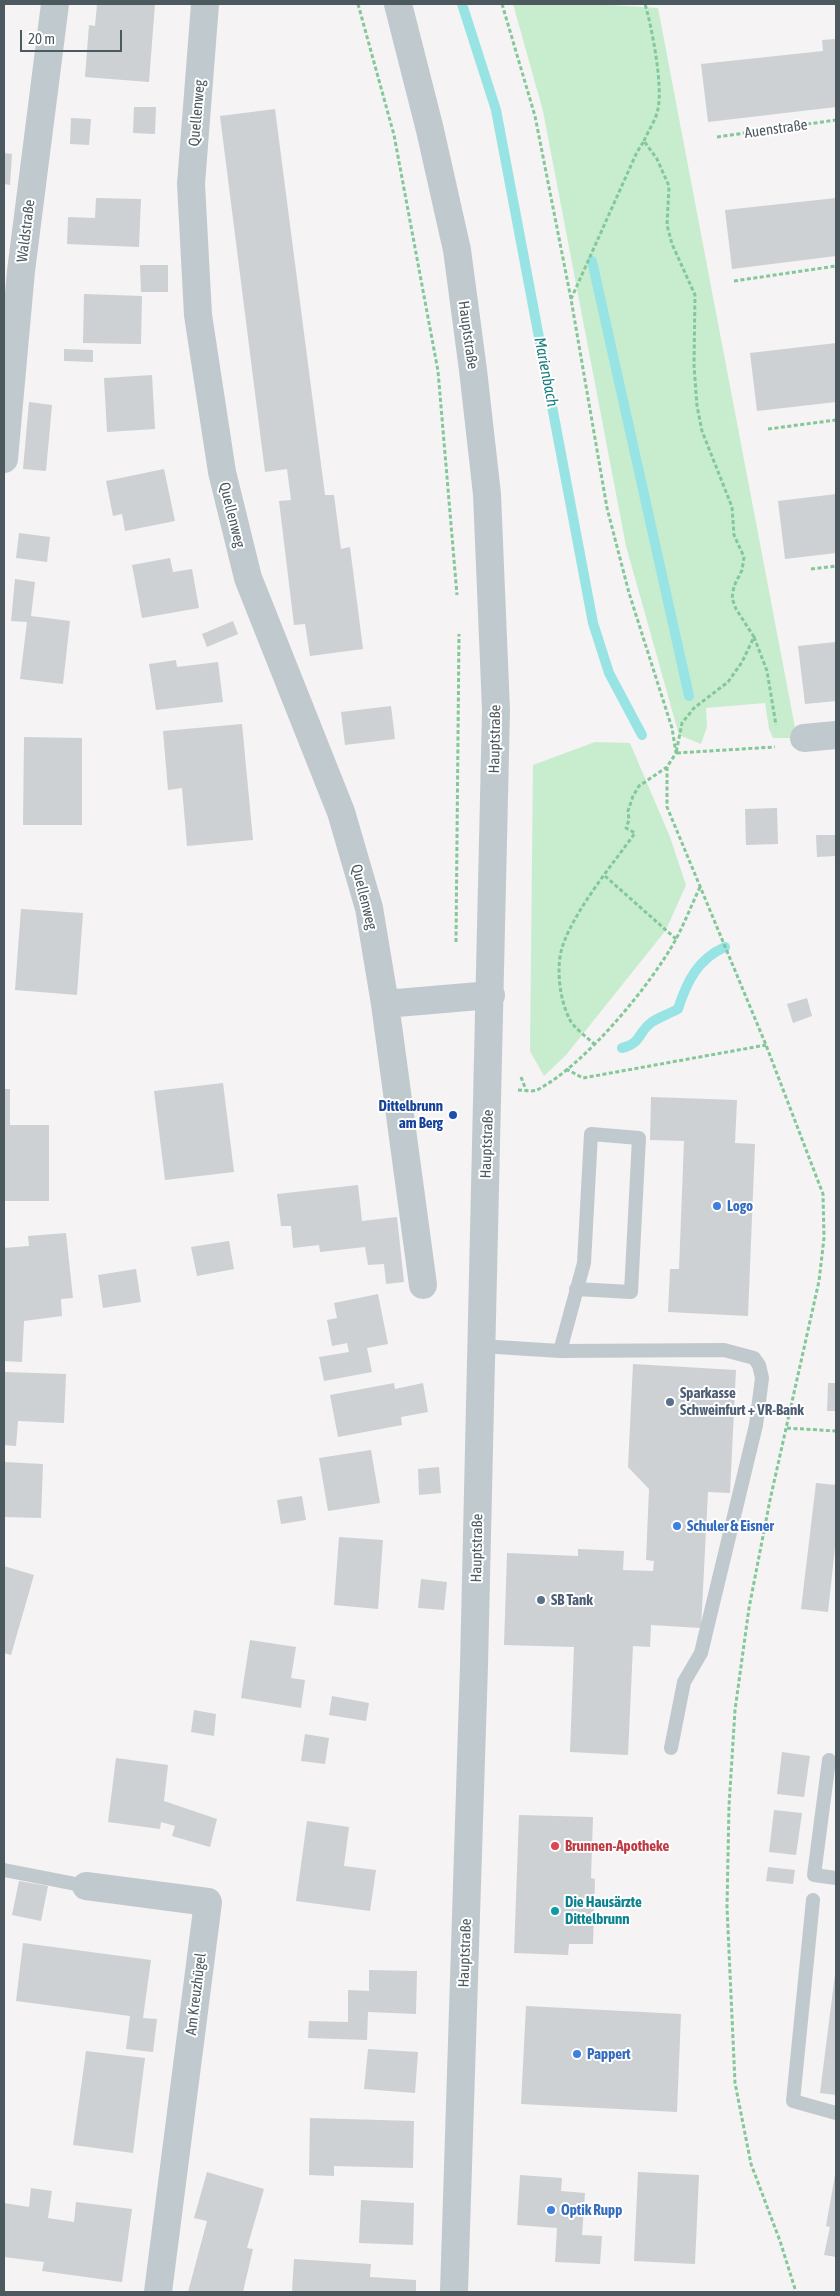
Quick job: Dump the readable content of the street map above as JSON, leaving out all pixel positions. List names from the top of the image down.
{
  "streets": {
    "street": [
      "Quellenweg",
      "Waldstraße",
      "Hauptstraße",
      "Am Kreuzhügel"
    ],
    "path": ["Auenstraße"]
  },
  "water": ["Marienbach"],
  "places": [
    "Dittelbrunn am Berg",
    "Logo",
    "Sparkasse Schweinfurt + VR-Bank",
    "Schuler & Eisner",
    "SB Tank",
    "Brunnen-Apotheke",
    "Die Hausärzte Dittelbrunn",
    "Pappert",
    "Optik Rupp"
  ],
  "scale_bar": "20 m"
}
